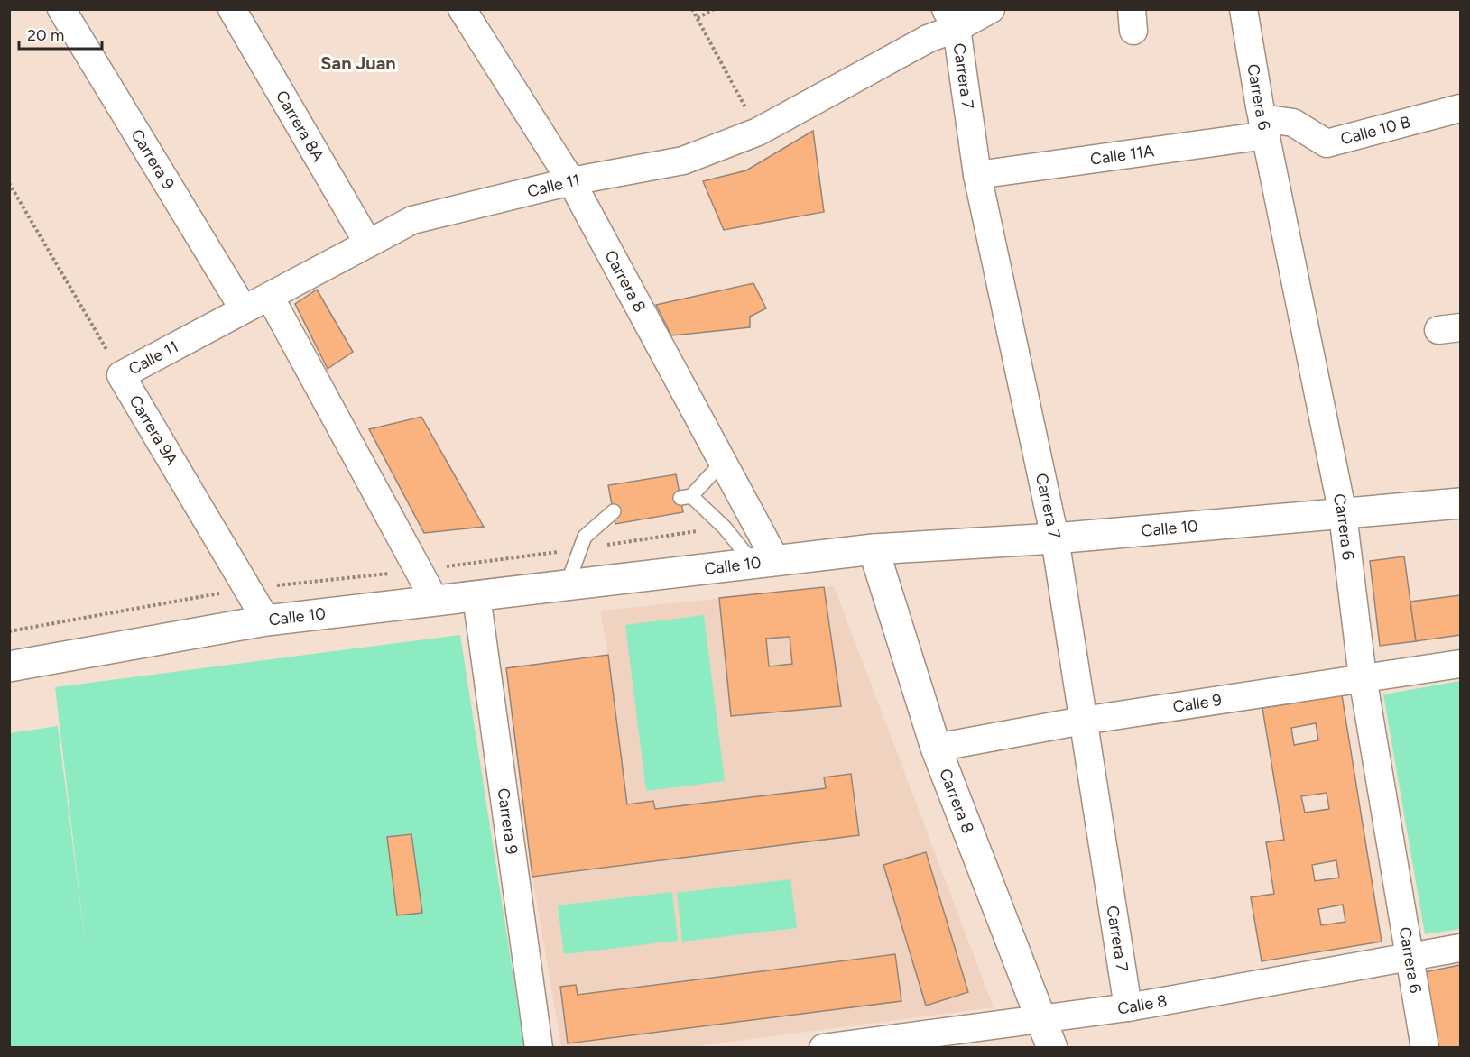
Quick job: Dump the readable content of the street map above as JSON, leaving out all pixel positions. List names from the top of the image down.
{
  "streets": {
    "street": [
      "Carrera 7",
      "Carrera 6",
      "Carrera 8A",
      "Calle 10 B",
      "Calle 11A",
      "Carrera 9",
      "Calle 11",
      "Carrera 8",
      "Carrera 9A",
      "Calle 10",
      "Calle 9",
      "Calle 8"
    ]
  },
  "crossings": [
    ["Carrera 7", "Calle 11A"],
    ["Carrera 7", "Calle 11"],
    ["Carrera 7", "Calle 10"],
    ["Carrera 7", "Calle 9"],
    ["Carrera 7", "Calle 8"],
    ["Carrera 6", "Calle 10 B"],
    ["Carrera 6", "Calle 11A"],
    ["Carrera 6", "Calle 10"],
    ["Carrera 6", "Calle 9"],
    ["Carrera 6", "Calle 8"],
    ["Carrera 8A", "Calle 11"],
    ["Calle 10 B", "Calle 11A"],
    ["Carrera 9", "Calle 11"],
    ["Carrera 9", "Calle 10"],
    ["Calle 11", "Carrera 8"],
    ["Calle 11", "Carrera 9A"],
    ["Carrera 8", "Calle 10"],
    ["Carrera 8", "Calle 9"],
    ["Carrera 8", "Calle 8"],
    ["Carrera 9A", "Calle 10"]
  ],
  "districts": ["San Juan"],
  "scale_bar": "20 m"
}
